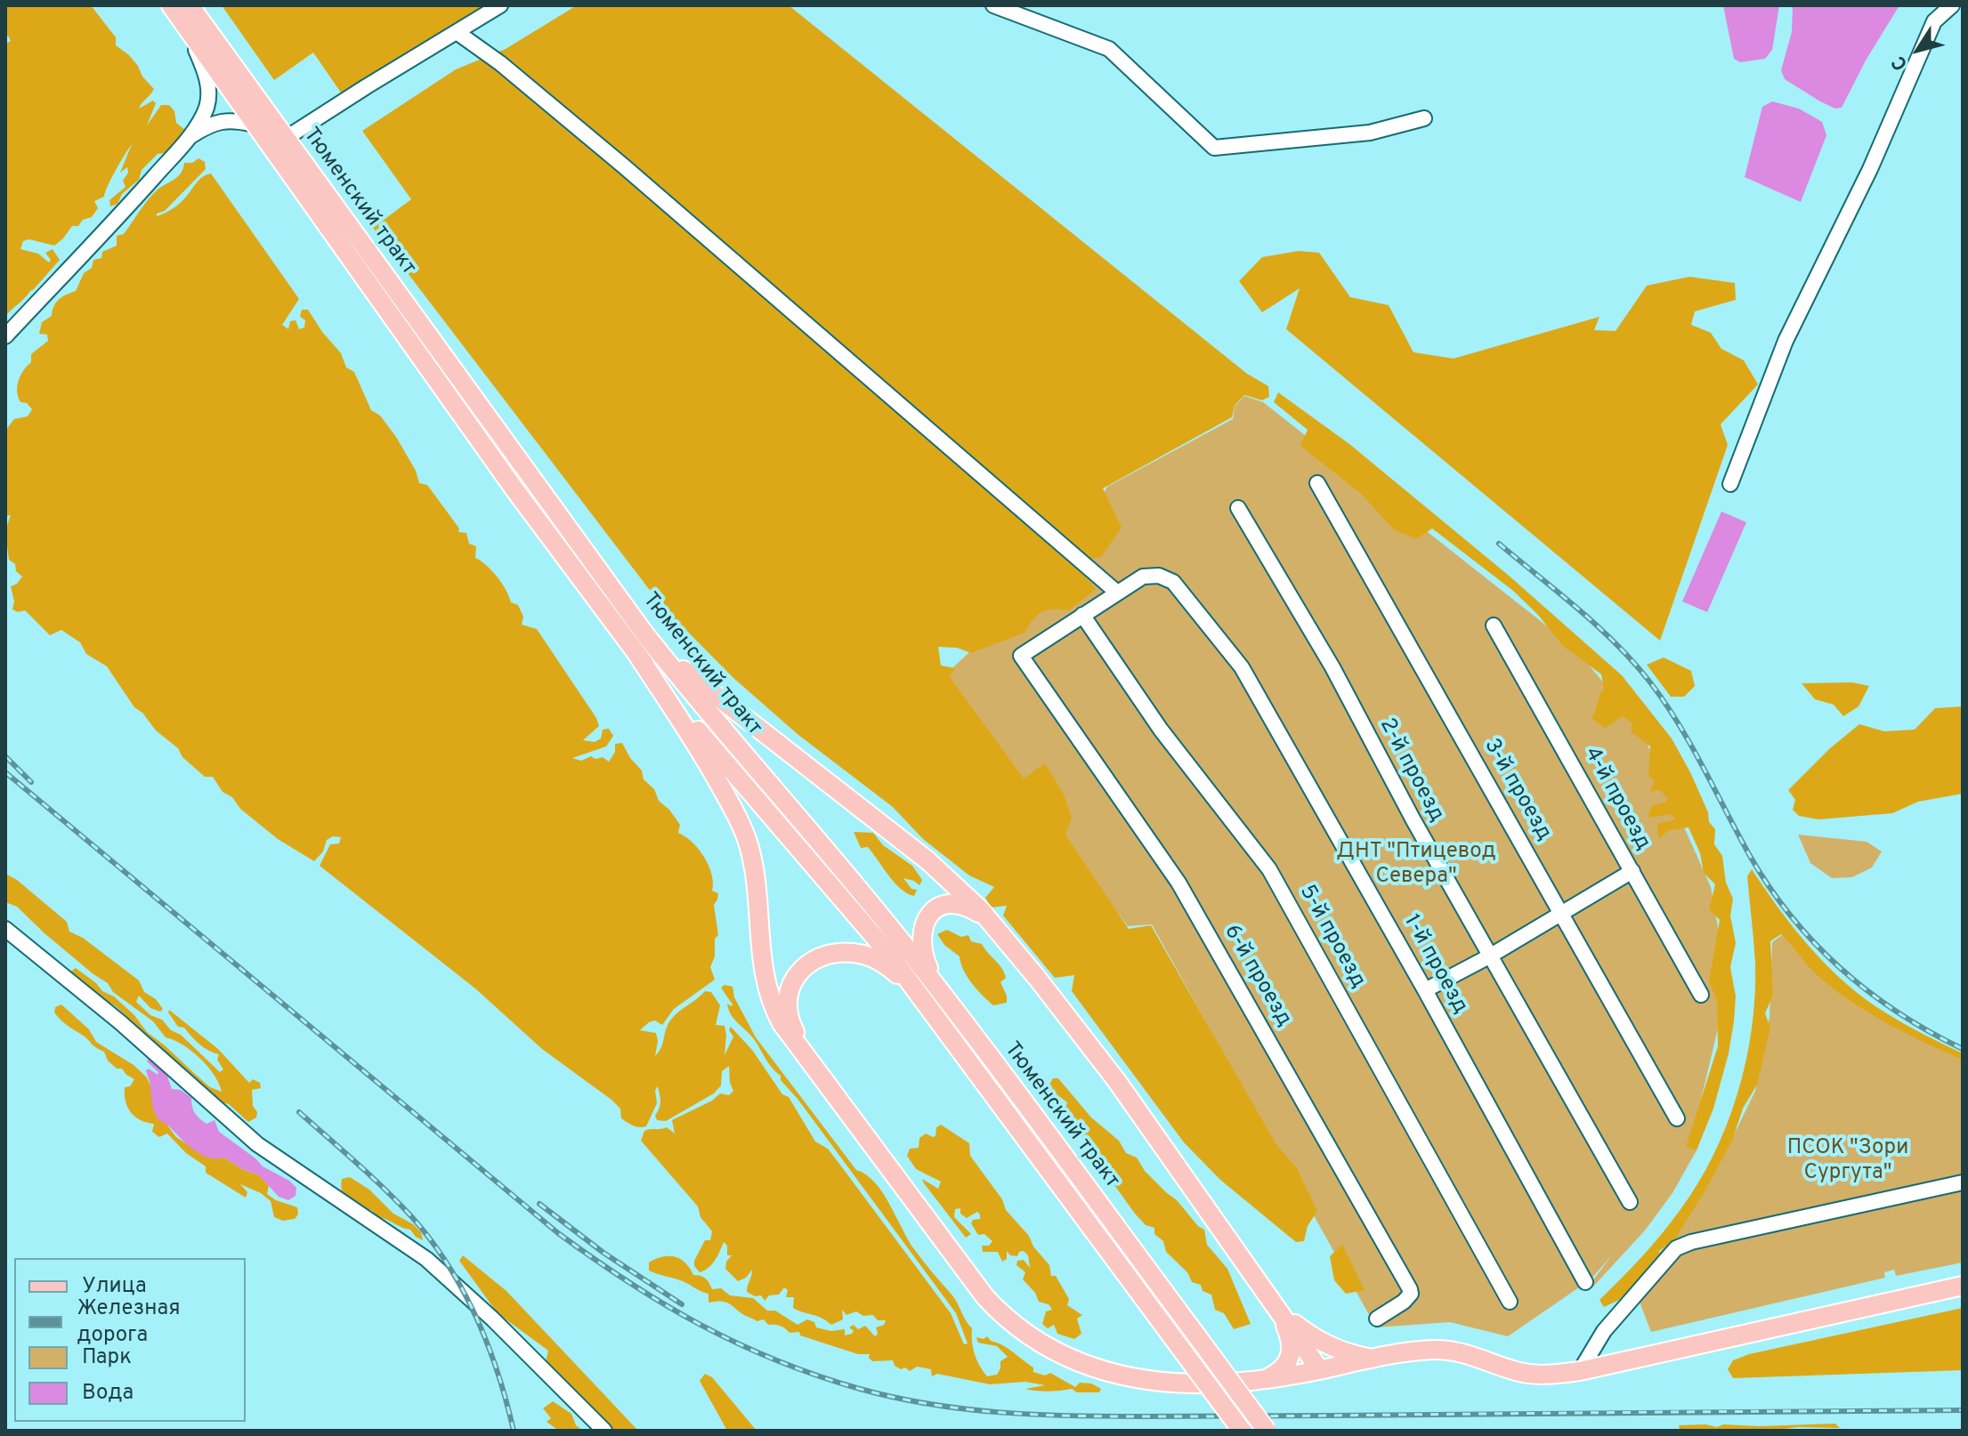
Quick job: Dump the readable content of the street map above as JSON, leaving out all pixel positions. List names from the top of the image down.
{
  "streets": {
    "main road": ["Тюменский тракт"],
    "street": [
      "2-й проезд",
      "3-й проезд",
      "4-й проезд",
      "5-й проезд",
      "1-й проезд",
      "6-й проезд"
    ]
  },
  "crossings": [
    ["5-й проезд", "6-й проезд"]
  ],
  "parks": ["ДНТ \"Птицевод Севера\"", "ПСОК \"Зори Сургута\""],
  "legend": [
    "Улица",
    "Железная дорога",
    "Парк",
    "Вода"
  ],
  "north": "bottom left"
}
